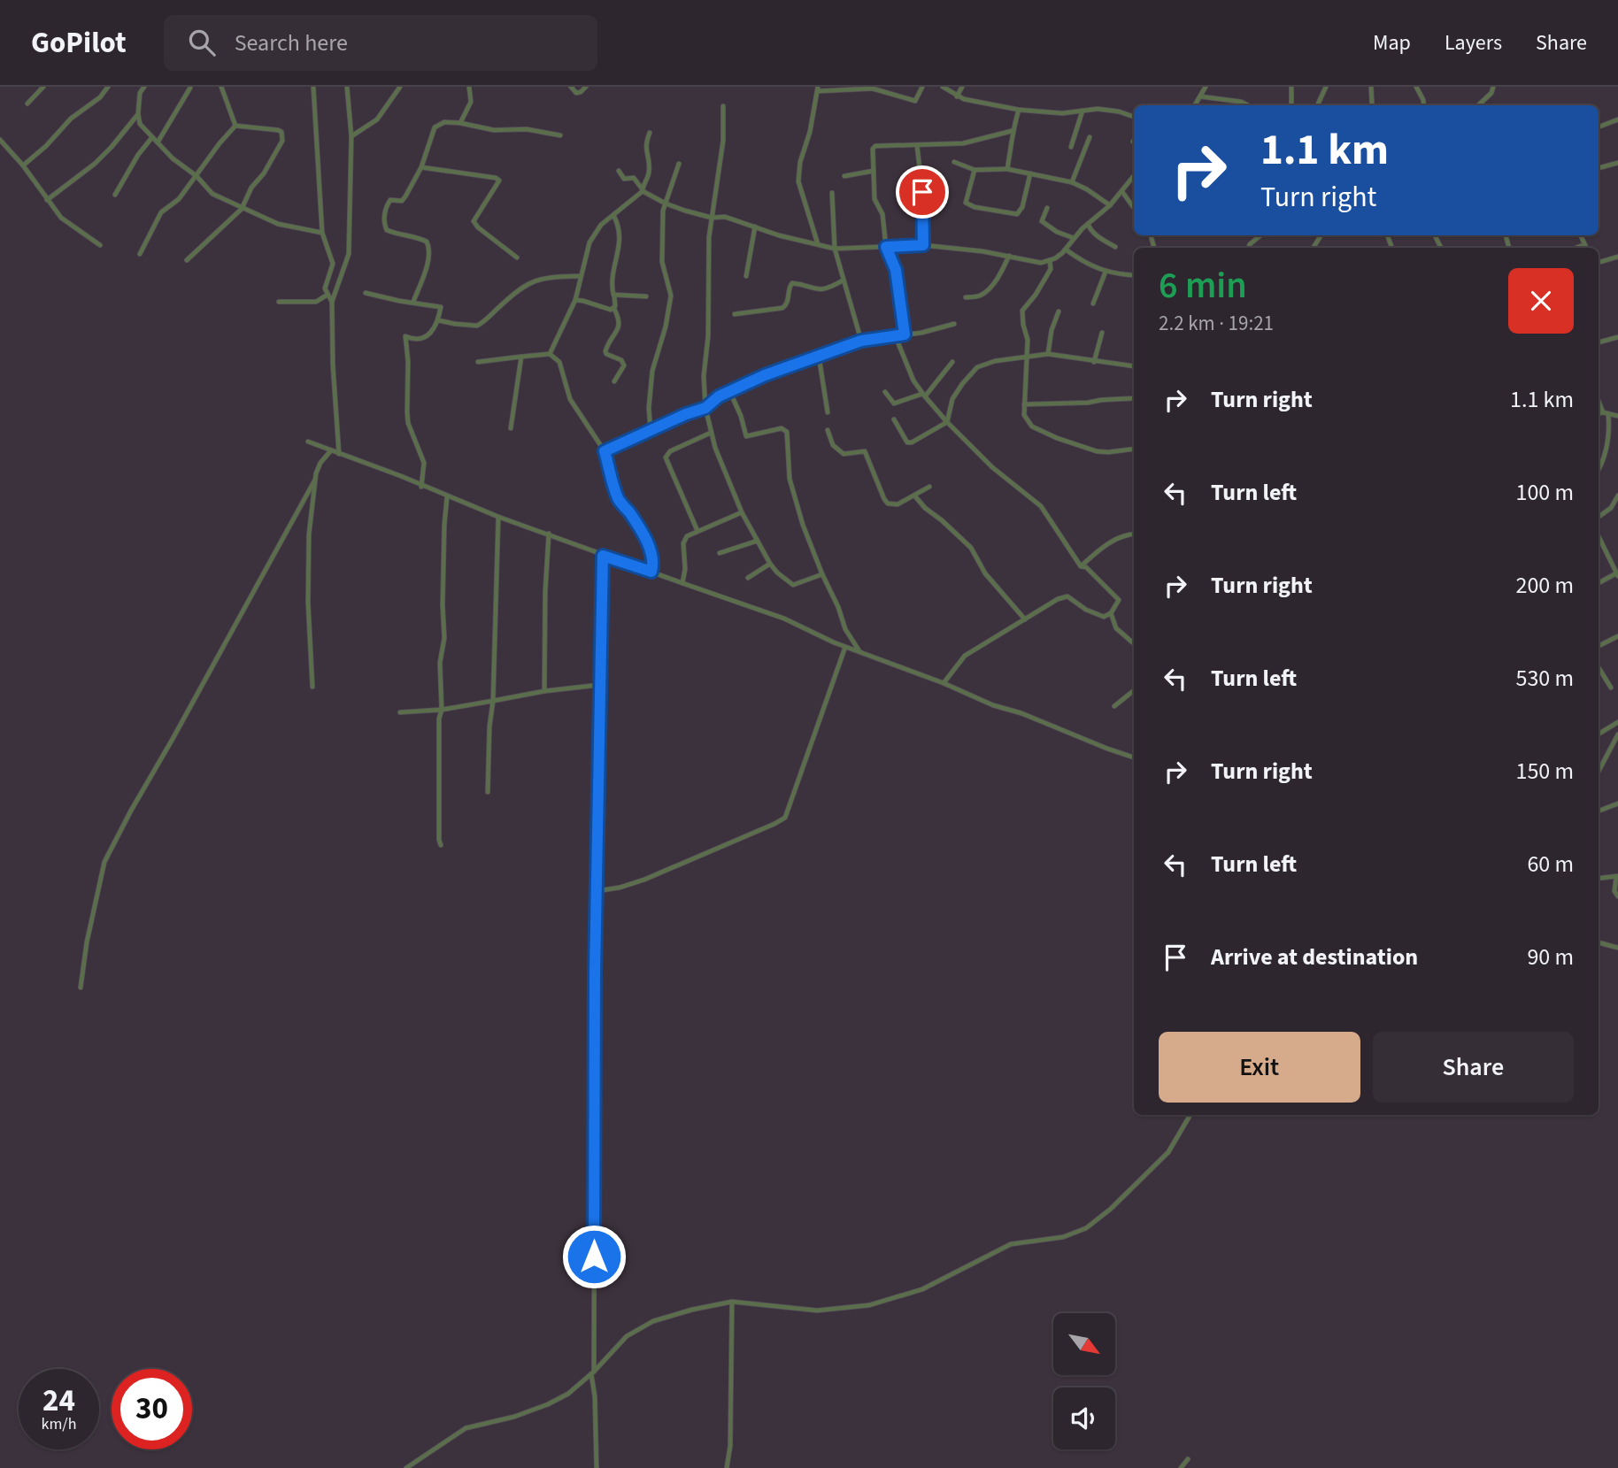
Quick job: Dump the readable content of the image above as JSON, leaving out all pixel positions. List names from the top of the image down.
{
  "north": "bottom right",
  "page": {
    "header": "GoPilot",
    "search": "Search here",
    "nav": ["Map", "Layers", "Share"],
    "turn": ["1.1 km", "Turn right"],
    "heading": ["6 min", "2.2 km · 19:21"],
    "list": [
      {
        "name": "Turn right",
        "value": "1.1 km"
      },
      {
        "name": "Turn left",
        "value": "100 m"
      },
      {
        "name": "Turn right",
        "value": "200 m"
      },
      {
        "name": "Turn left",
        "value": "530 m"
      },
      {
        "name": "Turn right",
        "value": "150 m"
      },
      {
        "name": "Turn left",
        "value": "60 m"
      },
      {
        "name": "Arrive at destination",
        "value": "90 m"
      }
    ],
    "buttons": ["Exit", "Share"],
    "speed": "24 km/h",
    "limit": "30"
  }
}
